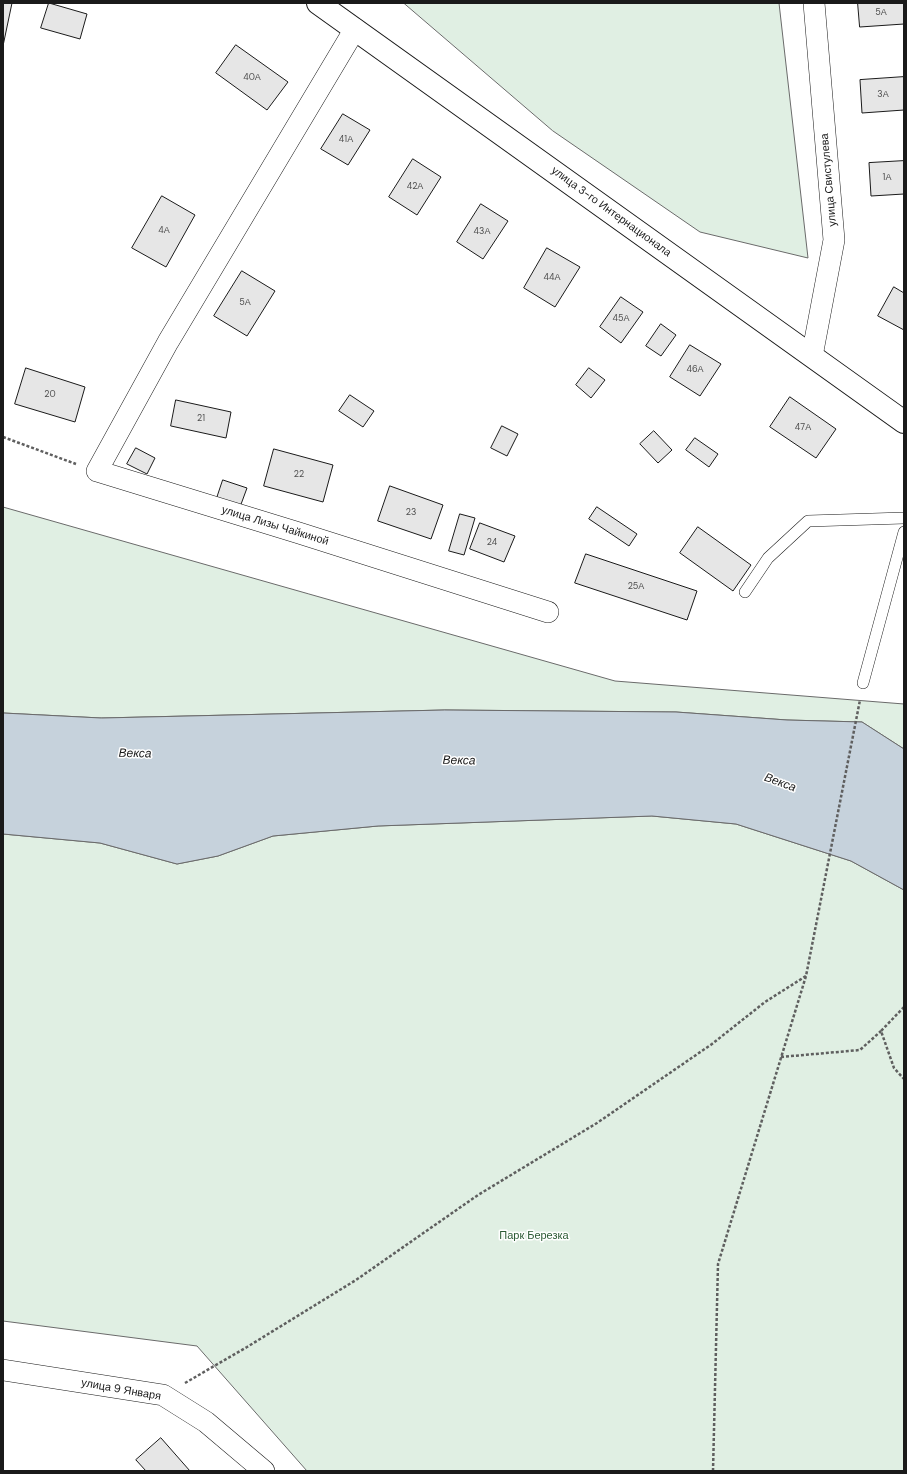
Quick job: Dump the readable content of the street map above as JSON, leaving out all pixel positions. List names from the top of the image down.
{
  "streets": {
    "main road": ["улица 3-го Интернационала"],
    "street": ["улица Свистулева", "улица Лизы Чайкиной", "улица 9 Января"]
  },
  "crossings": [
    ["улица Свистулева", "улица 3-го Интернационала"]
  ],
  "water": ["Векса"],
  "parks": ["Парк Березка"],
  "house_numbers": [
    "5А",
    "40А",
    "3А",
    "41А",
    "1А",
    "42А",
    "4А",
    "43А",
    "44А",
    "5А",
    "45А",
    "46А",
    "20",
    "21",
    "47А",
    "22",
    "23",
    "24",
    "25А"
  ]
}
